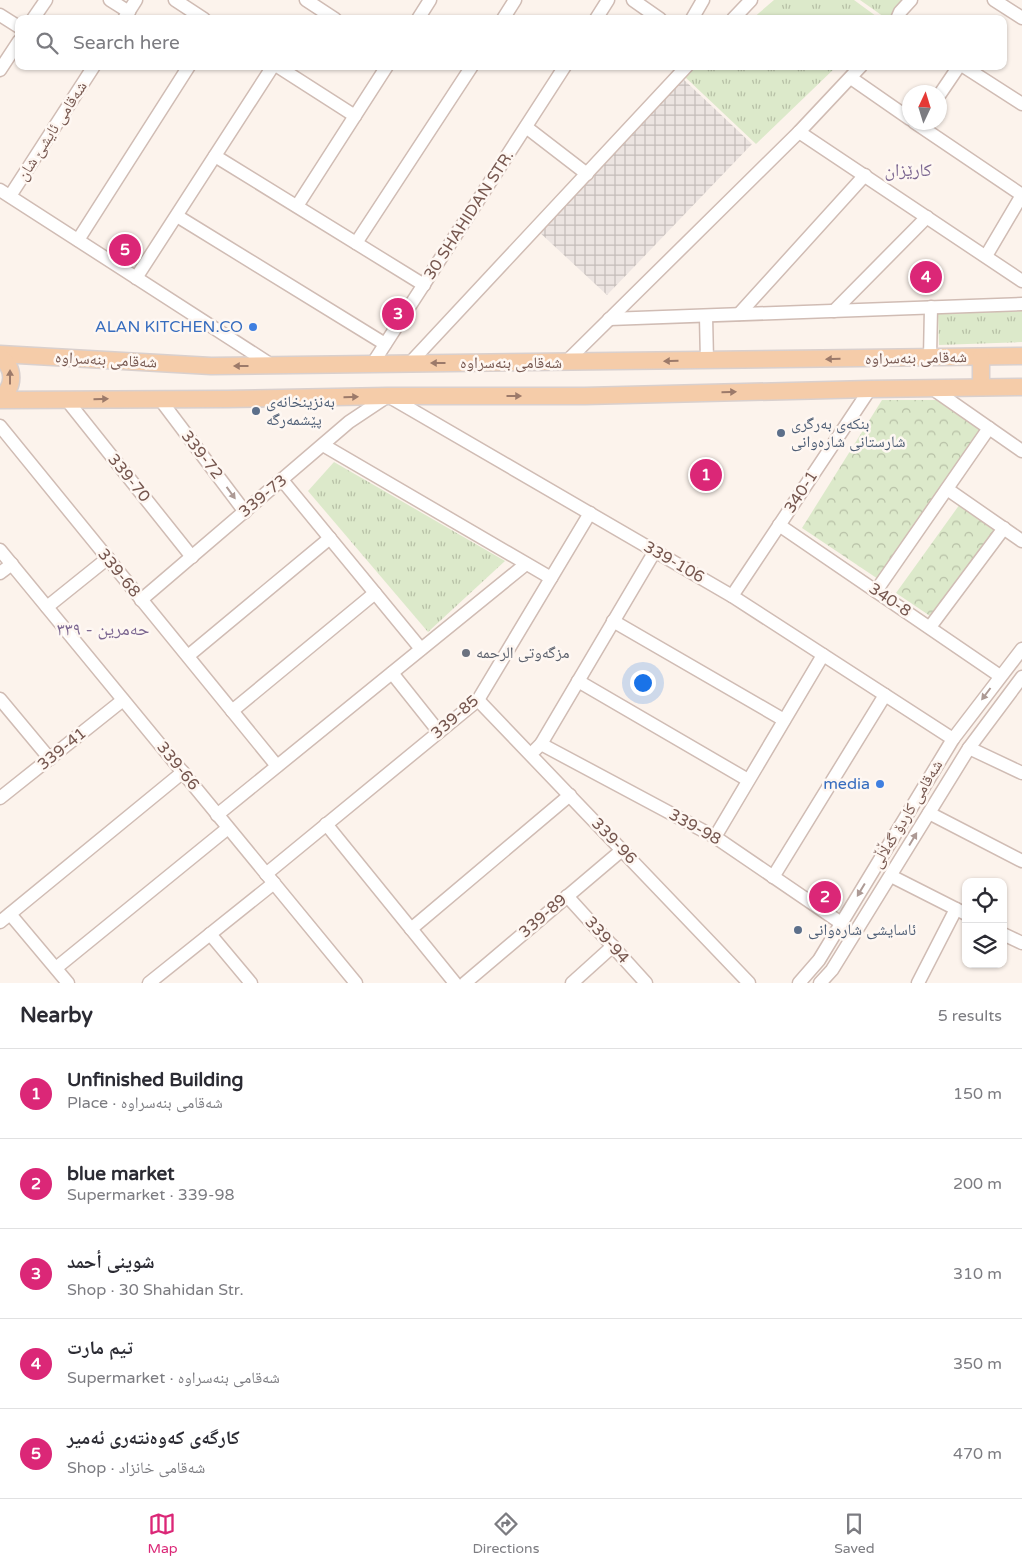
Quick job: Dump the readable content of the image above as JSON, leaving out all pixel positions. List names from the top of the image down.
{
  "streets": {
    "main road": ["شەقامی بنەسراوە"],
    "street": [
      "شەقامی ئایشێ شان",
      "30 SHAHIDAN STR.",
      "339-72",
      "339-70",
      "340-1",
      "339-73",
      "339-106",
      "339-68",
      "340-8",
      "339-85",
      "339-41",
      "339-66",
      "شەقامی کاردۆ گەڵاڵی",
      "339-98",
      "339-96",
      "339-89",
      "339-94"
    ]
  },
  "crossings": [
    ["30 SHAHIDAN STR.", "شەقامی بنەسراوە"],
    ["شەقامی بنەسراوە", "339-72"],
    ["شەقامی بنەسراوە", "339-70"],
    ["شەقامی بنەسراوە", "340-1"],
    ["شەقامی بنەسراوە", "339-73"],
    ["شەقامی بنەسراوە", "339-106"],
    ["339-72", "339-73"],
    ["339-70", "339-73"],
    ["340-1", "339-106"],
    ["340-1", "340-8"],
    ["339-73", "339-106"],
    ["339-73", "339-68"],
    ["339-106", "339-85"],
    ["339-106", "شەقامی کاردۆ گەڵاڵی"],
    ["340-8", "شەقامی کاردۆ گەڵاڵی"],
    ["339-85", "339-66"],
    ["339-85", "339-96"],
    ["339-41", "339-66"],
    ["شەقامی کاردۆ گەڵاڵی", "339-98"],
    ["339-96", "339-89"],
    ["339-89", "339-94"]
  ],
  "districts": ["کارێزان", "حەمرین - ٣٣٩"],
  "places": [
    "ALAN KITCHEN.CO",
    "به‌نزینخانه‌ی پێشمه‌رگه",
    "بنكەی بەرگری شارستانی شارەوانی",
    "مزگەوتی الرحمە",
    "media",
    "ئاسایشی شارەوانی"
  ],
  "north": "top",
  "page": {
    "search": "Search here",
    "pins": [
      "5",
      "4",
      "3",
      "1",
      "2"
    ],
    "heading": ["Nearby", "5 results"],
    "list": [
      {
        "mark": "1",
        "name": "Unfinished Building",
        "note": "Place · شەقامی بنەسراوە",
        "value": "150 m"
      },
      {
        "mark": "2",
        "name": "blue market",
        "note": "Supermarket · 339-98",
        "value": "200 m"
      },
      {
        "mark": "3",
        "name": "شوینی أحمد",
        "note": "Shop · 30 Shahidan Str.",
        "value": "310 m"
      },
      {
        "mark": "4",
        "name": "تيم مارت",
        "note": "Supermarket · شەقامی بنەسراوە",
        "value": "350 m"
      },
      {
        "mark": "5",
        "name": "کارگەی کەوەنتەری ئەمیر",
        "note": "Shop · شەقامی خانزاد",
        "value": "470 m"
      }
    ],
    "nav": ["Map", "Directions", "Saved"]
  }
}
